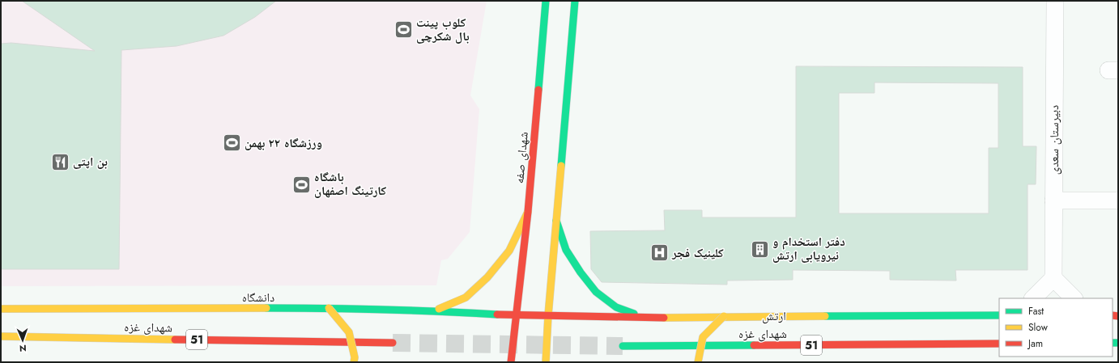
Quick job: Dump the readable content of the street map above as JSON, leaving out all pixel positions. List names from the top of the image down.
{
  "streets": {
    "main road": [
      "شهدای صفه",
      "دانشگاه",
      "ارتش",
      "شهدای غزه",
      "51"
    ],
    "street": ["دبیرستان سعدی"]
  },
  "crossings": [
    ["شهدای صفه", "دانشگاه"],
    ["دانشگاه", "ارتش"]
  ],
  "places": {
    "sports": ["کلوب پینت بال شکرچی", "ورزشگاه ۲۲ بهمن", "باشگاه کارتینگ اصفهان"],
    "restaurant": ["بن اپتی"],
    "building": ["دفتر استخدام و نیرویابی ارتش"],
    "hospital": ["کلینیک فجر"]
  },
  "legend": ["Fast", "Slow", "Jam"],
  "north": "bottom"
}
